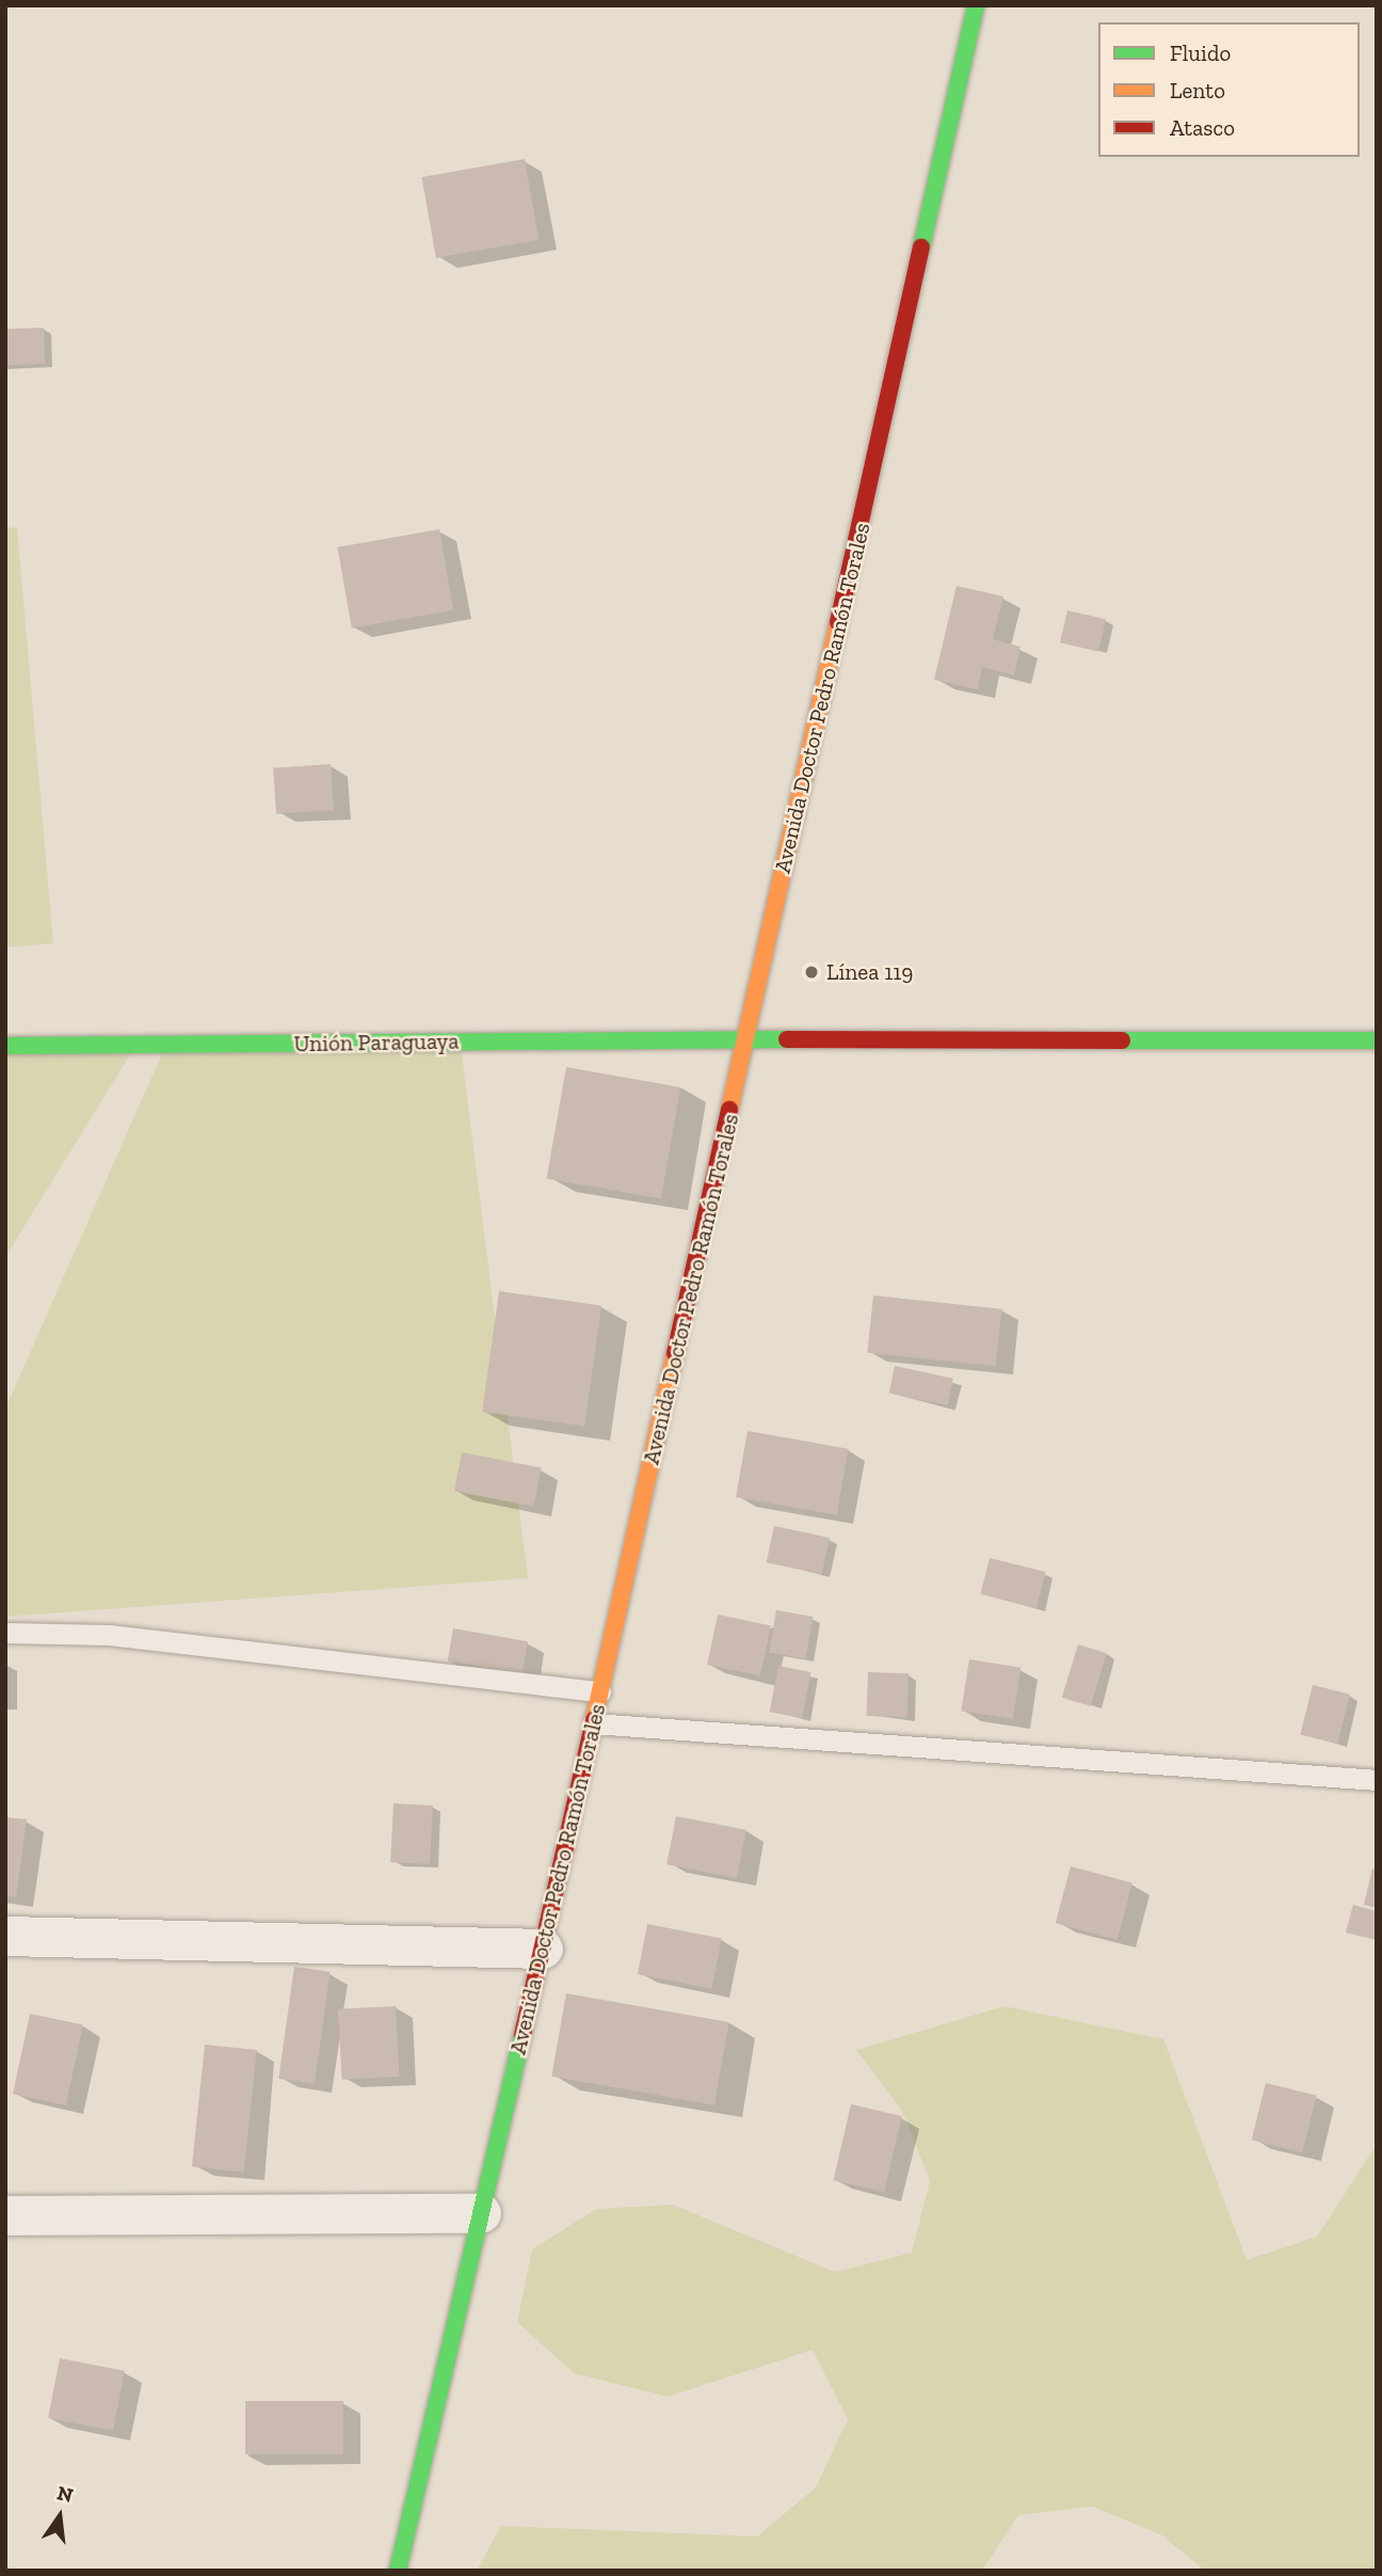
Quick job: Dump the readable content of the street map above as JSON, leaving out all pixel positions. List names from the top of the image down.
{
  "streets": {
    "street": ["Avenida Doctor Pedro Ramón Torales", "Unión Paraguaya"]
  },
  "crossings": [
    ["Avenida Doctor Pedro Ramón Torales", "Unión Paraguaya"]
  ],
  "places": ["Línea 119"],
  "legend": ["Fluido", "Lento", "Atasco"],
  "north": "top"
}
